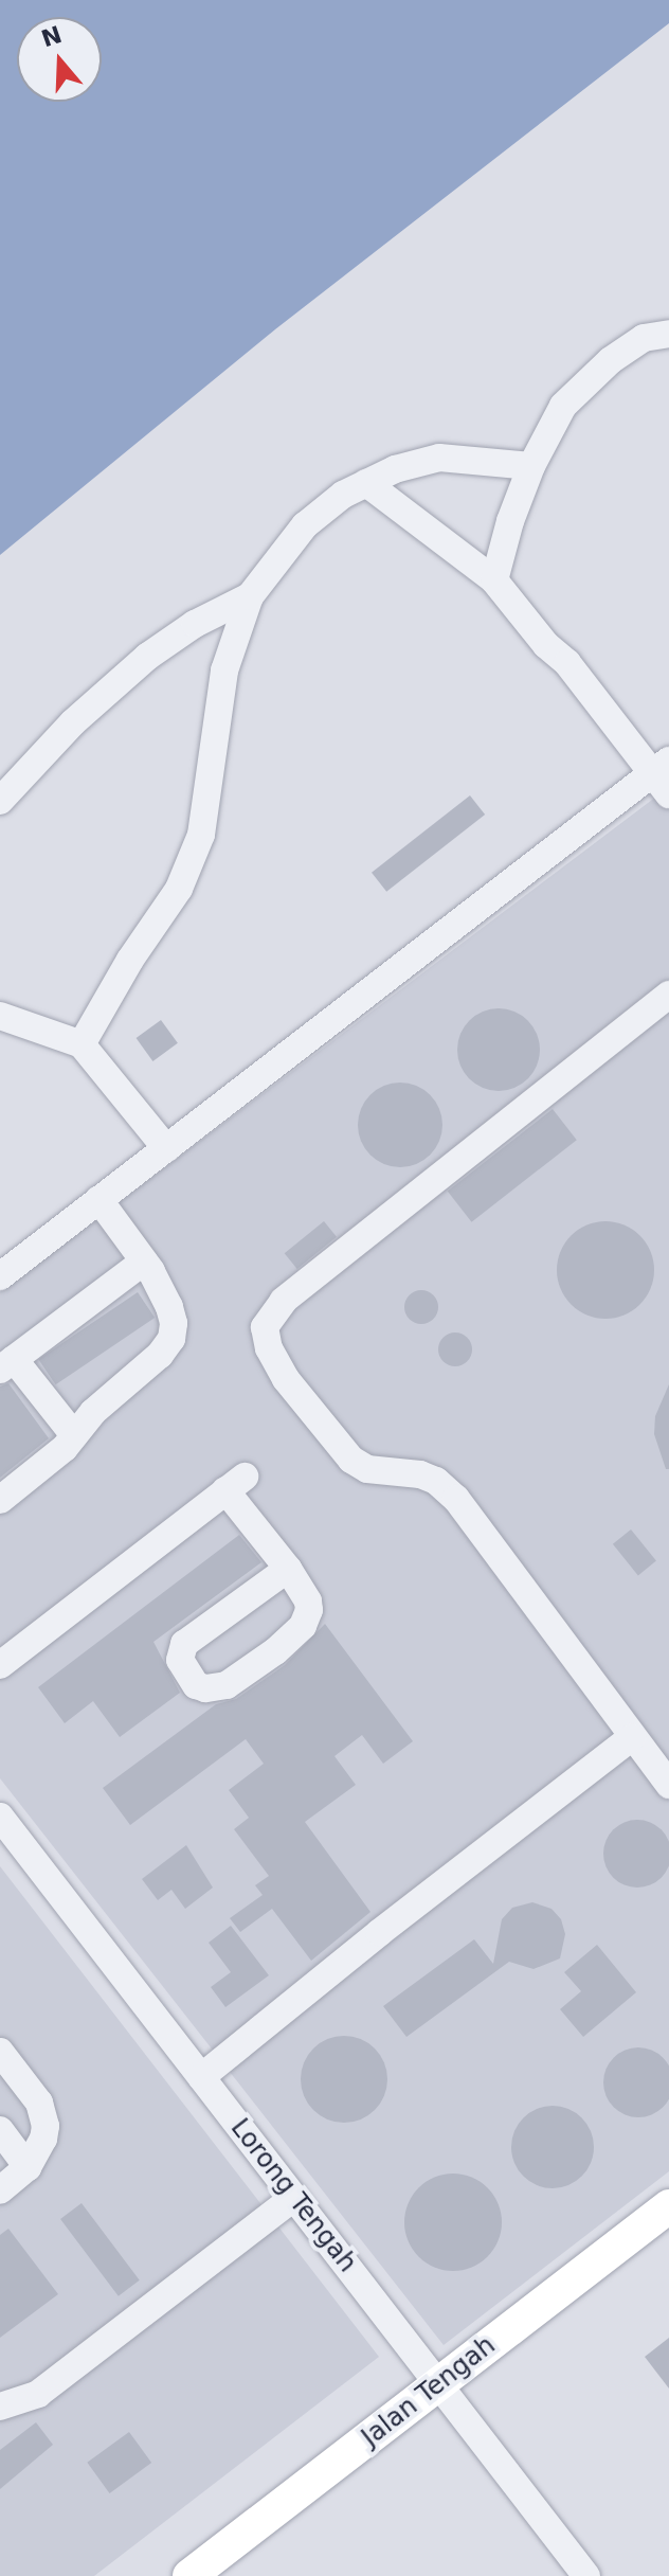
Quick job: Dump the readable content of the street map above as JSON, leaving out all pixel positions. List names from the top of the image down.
{
  "streets": {
    "main road": ["Jalan Tengah"],
    "street": ["Lorong Tengah"]
  },
  "crossings": [
    ["Lorong Tengah", "Jalan Tengah"]
  ],
  "north": "top"
}
